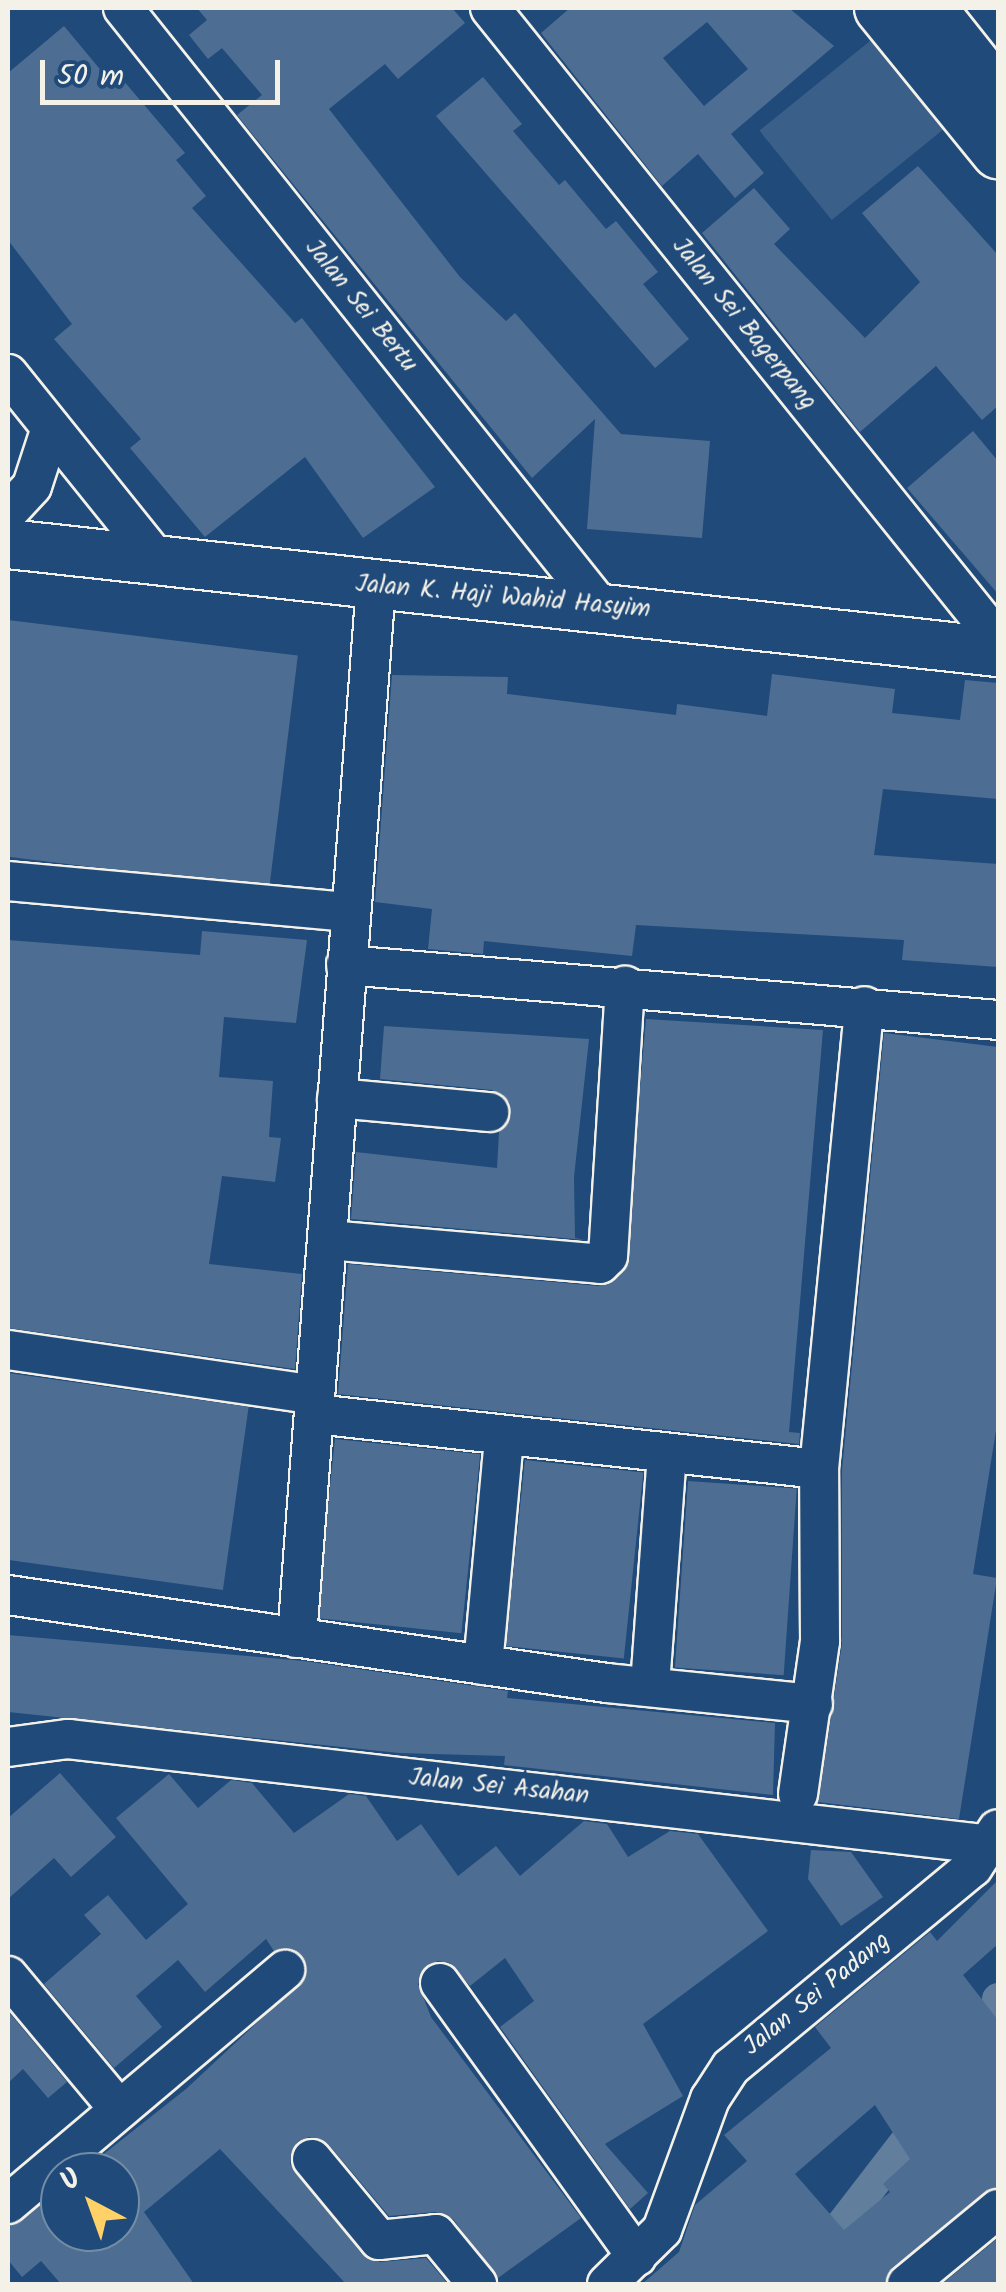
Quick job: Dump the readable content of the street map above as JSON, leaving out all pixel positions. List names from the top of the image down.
{
  "streets": {
    "street": [
      "Jalan Sei Bertu",
      "Jalan Sei Bagerpang",
      "Jalan K. Haji Wahid Hasyim",
      "Jalan Sei Asahan",
      "Jalan Sei Padang"
    ]
  },
  "crossings": [
    ["Jalan Sei Bertu", "Jalan K. Haji Wahid Hasyim"],
    ["Jalan Sei Asahan", "Jalan Sei Padang"]
  ],
  "scale_bar": "50 m",
  "north": "top left"
}
